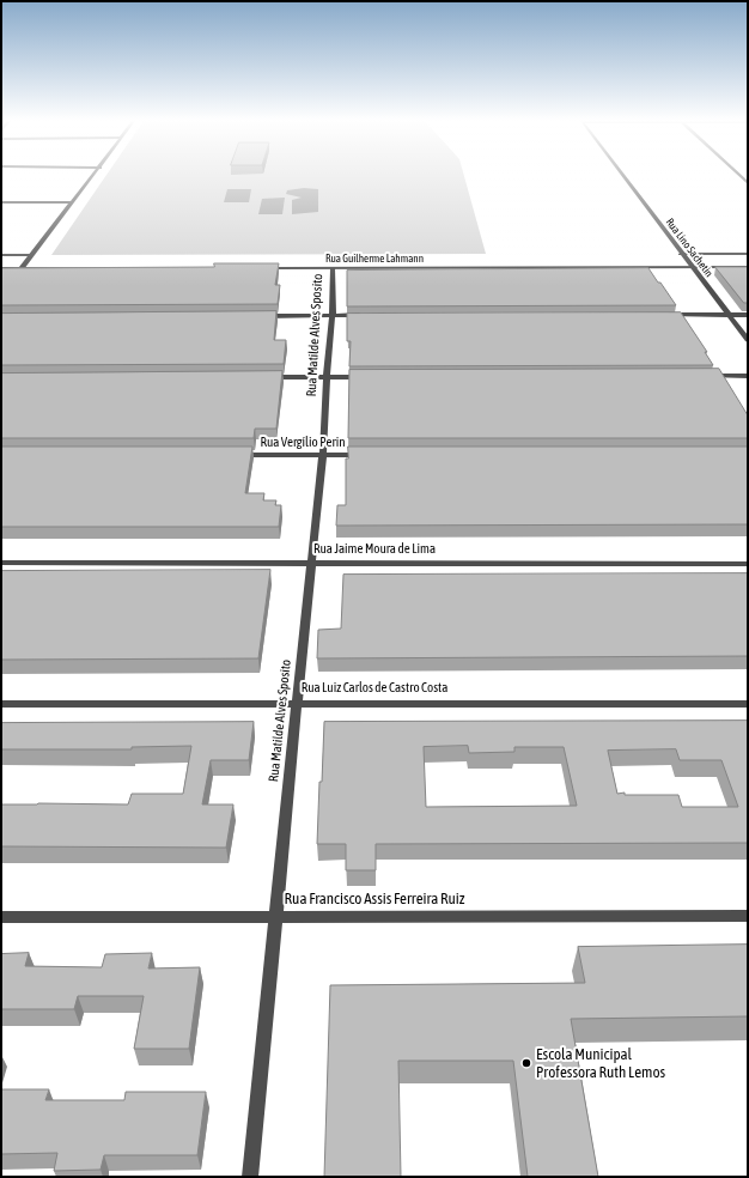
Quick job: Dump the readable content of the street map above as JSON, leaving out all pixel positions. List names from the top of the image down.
{
  "streets": {
    "street": [
      "Rua Lino Sachetin",
      "Rua Guilherme Lahmann",
      "Rua Matilde Alves Sposito",
      "Rua Vergílio Perin",
      "Rua Jaime Moura de Lima",
      "Rua Luiz Carlos de Castro Costa",
      "Rua Francisco Assis Ferreira Ruiz"
    ]
  },
  "crossings": [
    ["Rua Lino Sachetin", "Rua Guilherme Lahmann"],
    ["Rua Guilherme Lahmann", "Rua Matilde Alves Sposito"],
    ["Rua Matilde Alves Sposito", "Rua Vergílio Perin"],
    ["Rua Matilde Alves Sposito", "Rua Jaime Moura de Lima"],
    ["Rua Matilde Alves Sposito", "Rua Luiz Carlos de Castro Costa"],
    ["Rua Matilde Alves Sposito", "Rua Francisco Assis Ferreira Ruiz"]
  ],
  "places": ["Escola Municipal Professora Ruth Lemos"]
}
